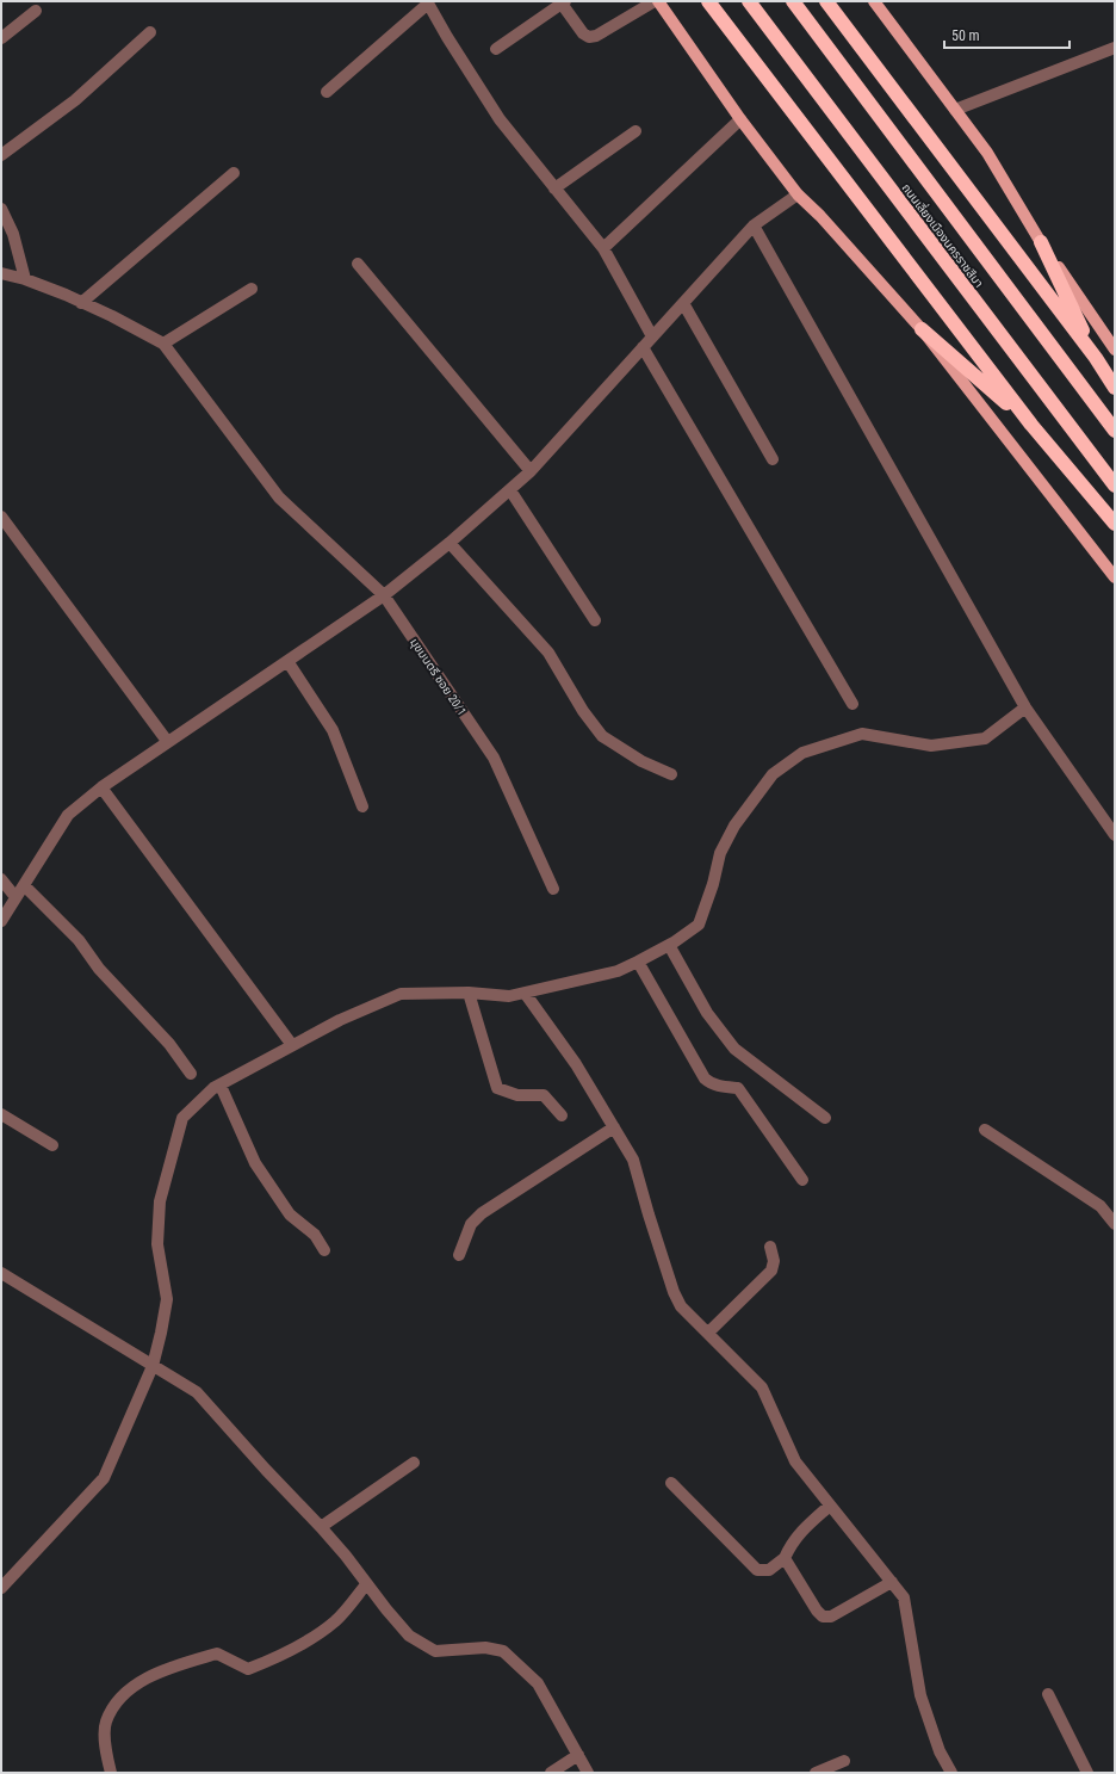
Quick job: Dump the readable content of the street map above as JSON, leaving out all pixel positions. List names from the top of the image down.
{
  "streets": {
    "highway": ["ถนนเลี่ยงเมืองนครราชสีมา"],
    "street": ["มุขมนตรี ซอย 20/1"]
  },
  "scale_bar": "50 m"
}
